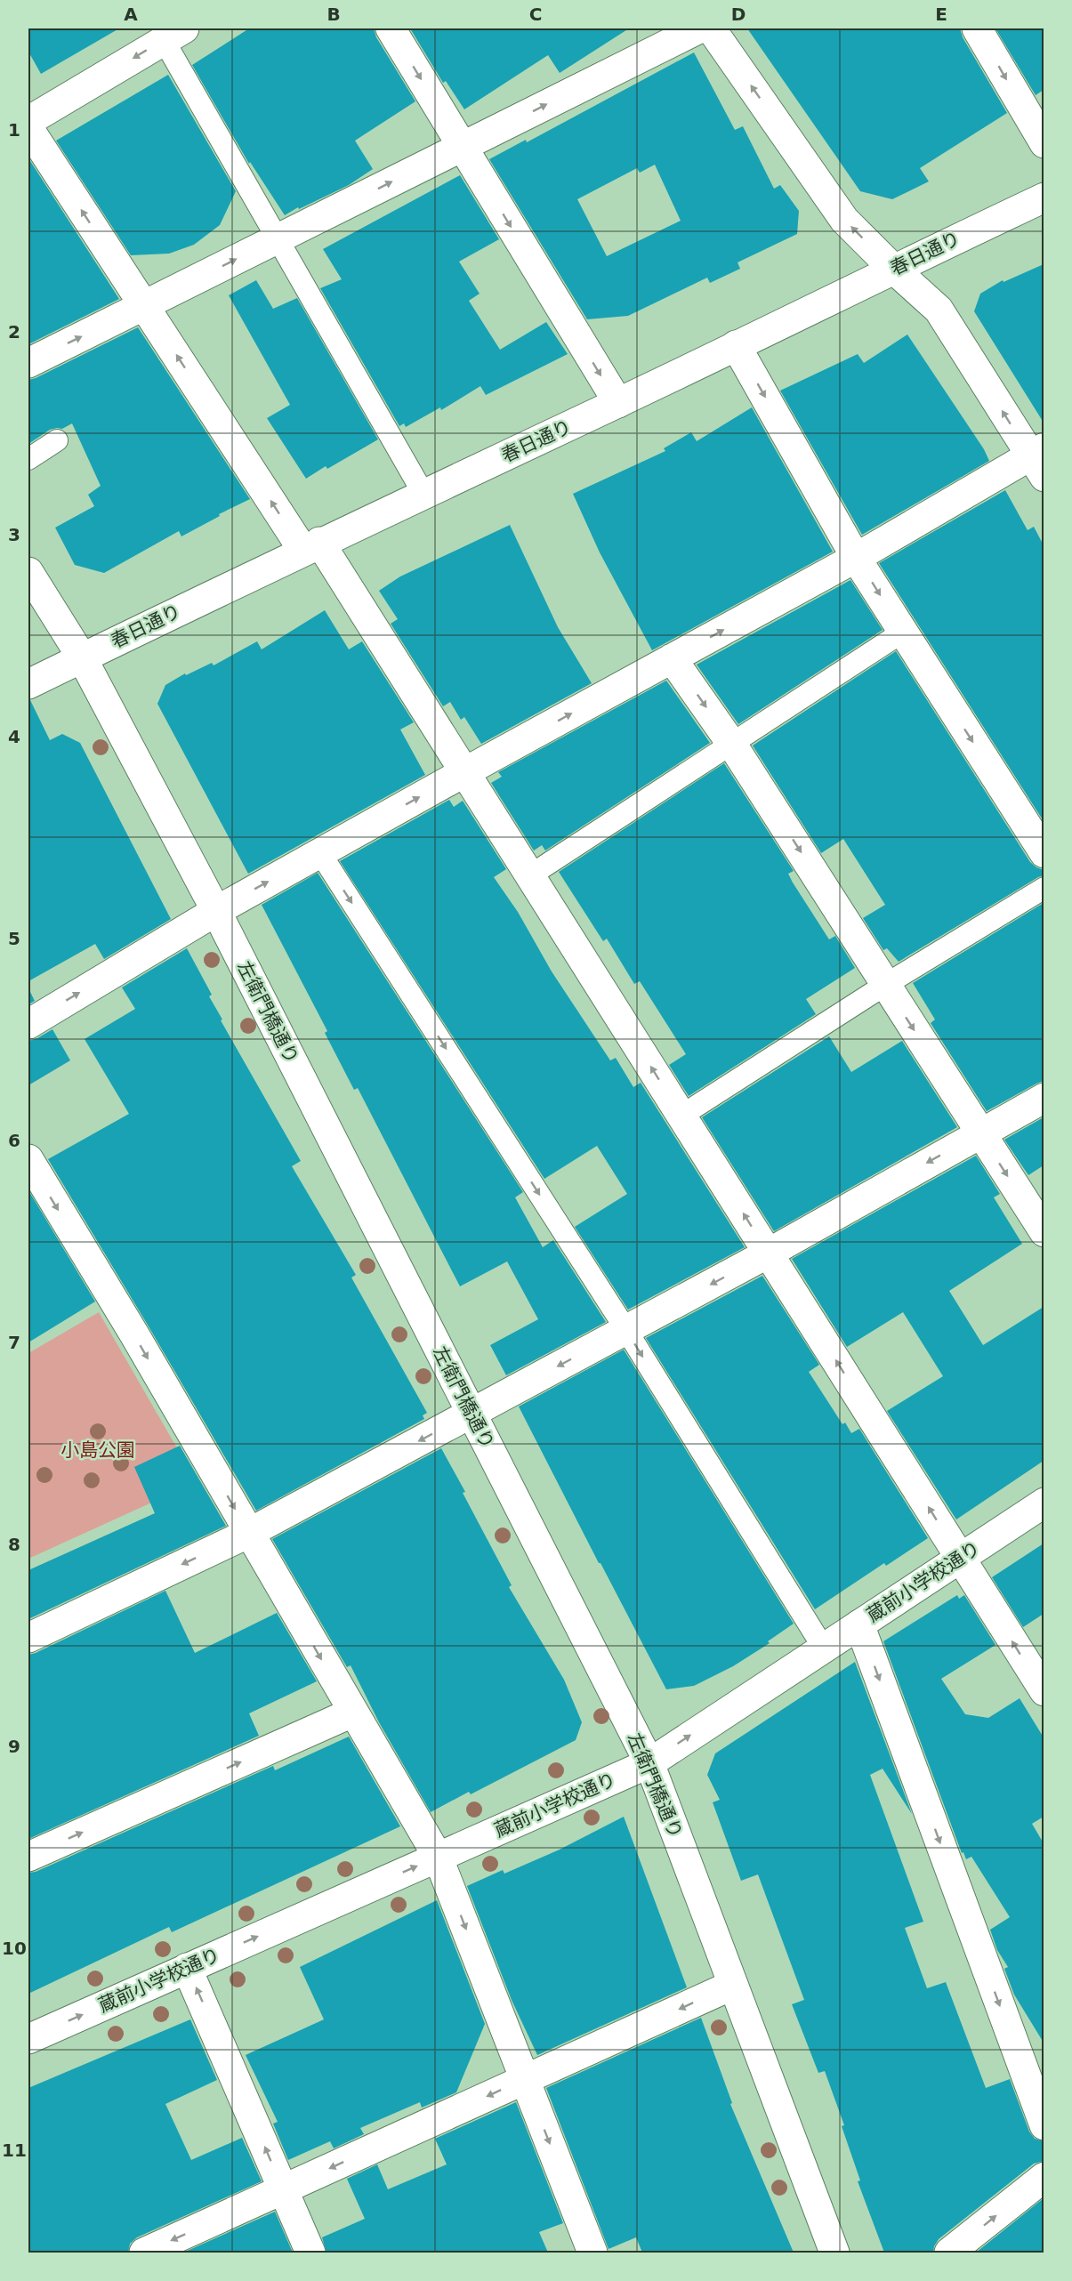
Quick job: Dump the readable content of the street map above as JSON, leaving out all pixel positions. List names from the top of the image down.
{
  "streets": {
    "street": ["春日通り", "左衛門橋通り", "蔵前小学校通り"]
  },
  "crossings": [
    ["春日通り", "左衛門橋通り"],
    ["左衛門橋通り", "蔵前小学校通り"]
  ],
  "parks": ["小島公園"],
  "grid": {
    "columns": [
      "A",
      "B",
      "C",
      "D",
      "E"
    ],
    "rows": [
      "1",
      "2",
      "3",
      "4",
      "5",
      "6",
      "7",
      "8",
      "9",
      "10",
      "11"
    ]
  }
}
